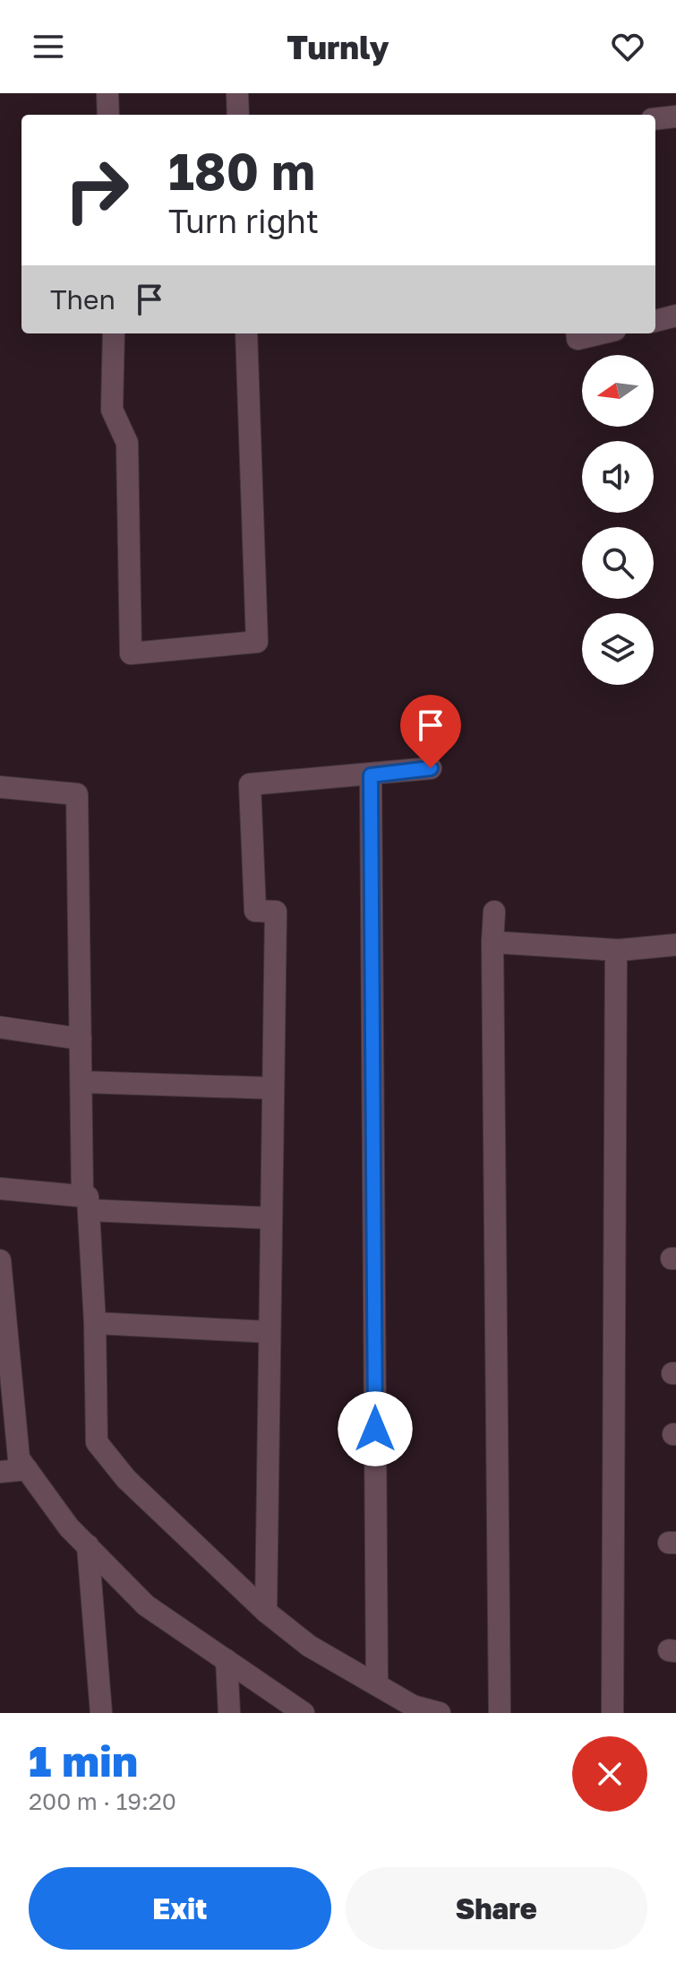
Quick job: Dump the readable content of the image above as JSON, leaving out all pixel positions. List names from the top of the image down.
{
  "north": "left",
  "page": {
    "header": "Turnly",
    "turn": ["180 m", "Turn right"],
    "then": "Then",
    "heading": ["1 min", "200 m · 19:20"],
    "buttons": ["Exit", "Share"]
  }
}
